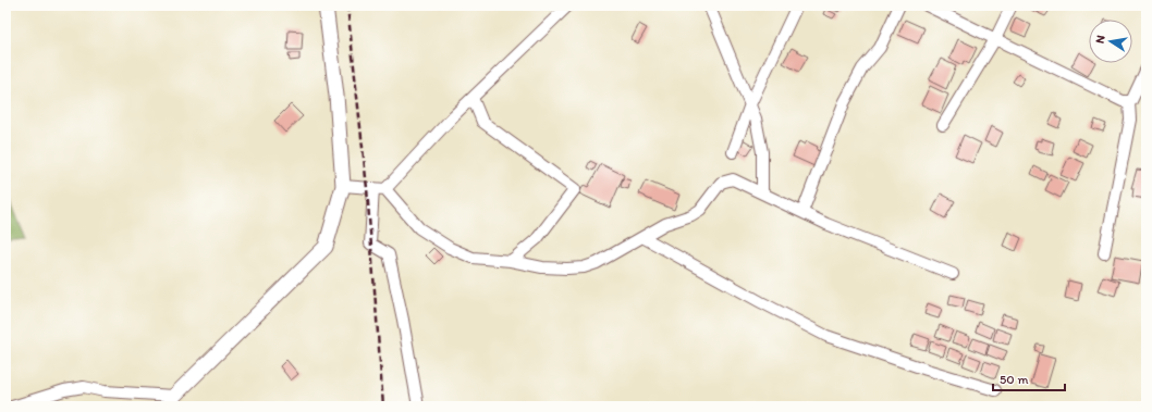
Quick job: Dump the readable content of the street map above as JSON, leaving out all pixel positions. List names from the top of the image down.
{
  "scale_bar": "50 m",
  "north": "left"
}
